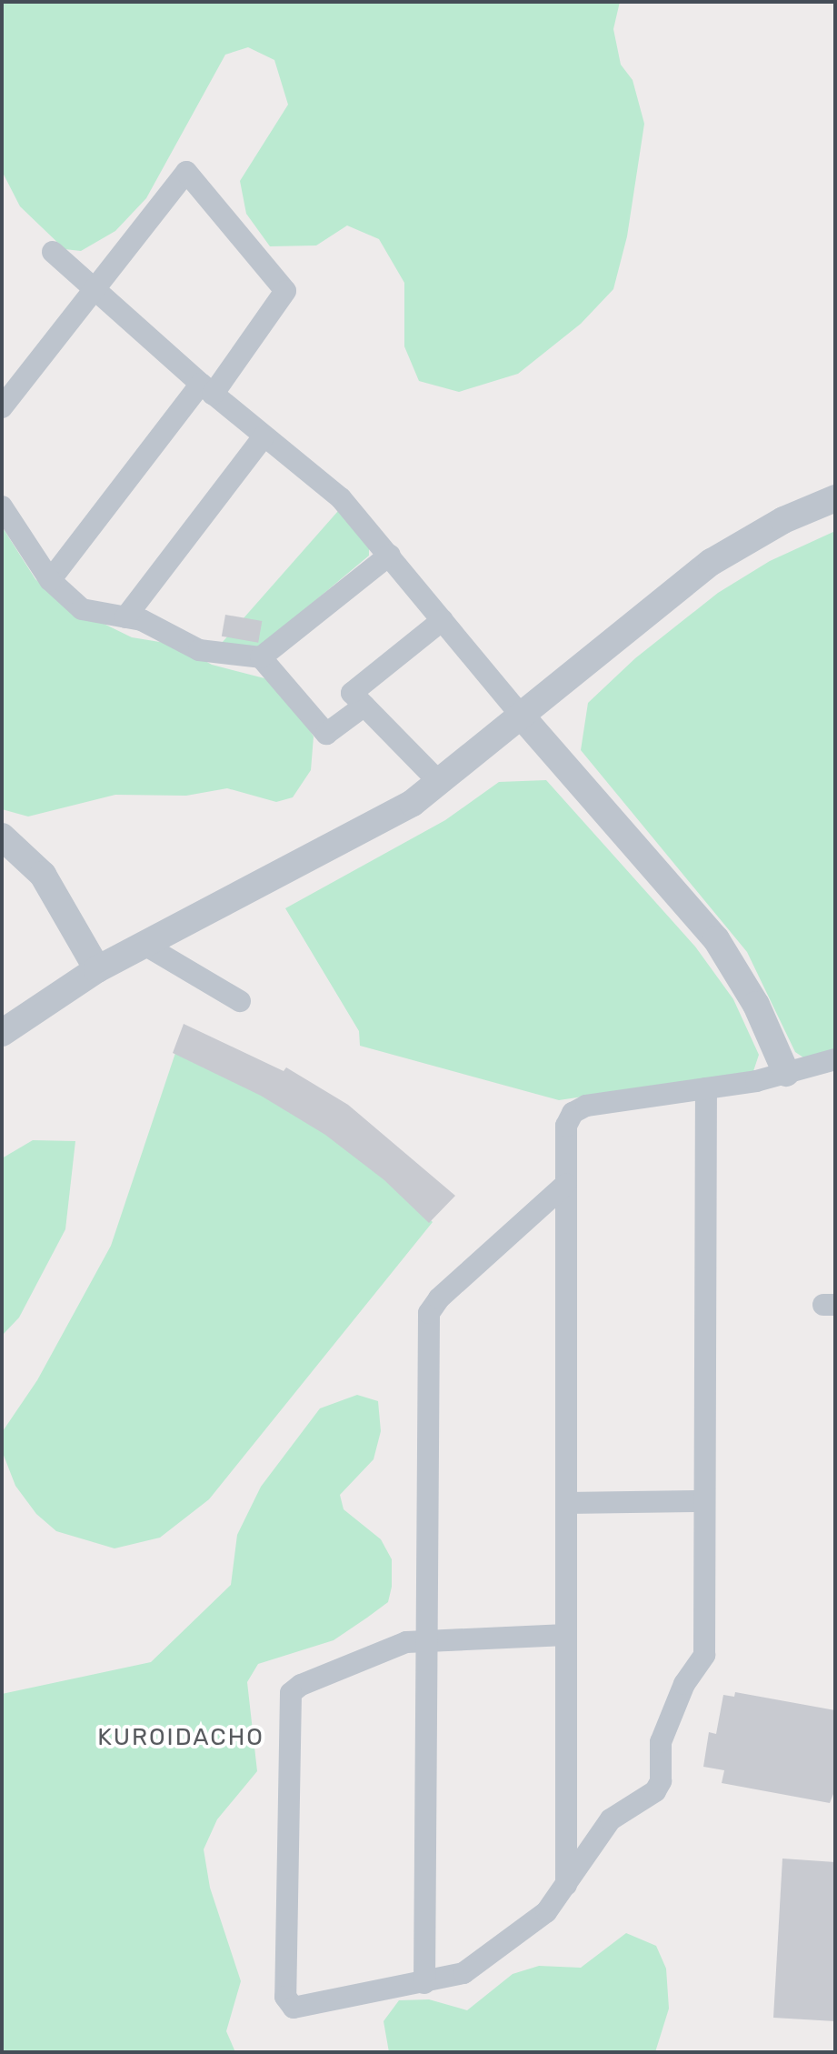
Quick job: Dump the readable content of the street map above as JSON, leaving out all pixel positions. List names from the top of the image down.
{
  "districts": ["KUROIDACHO"]
}
